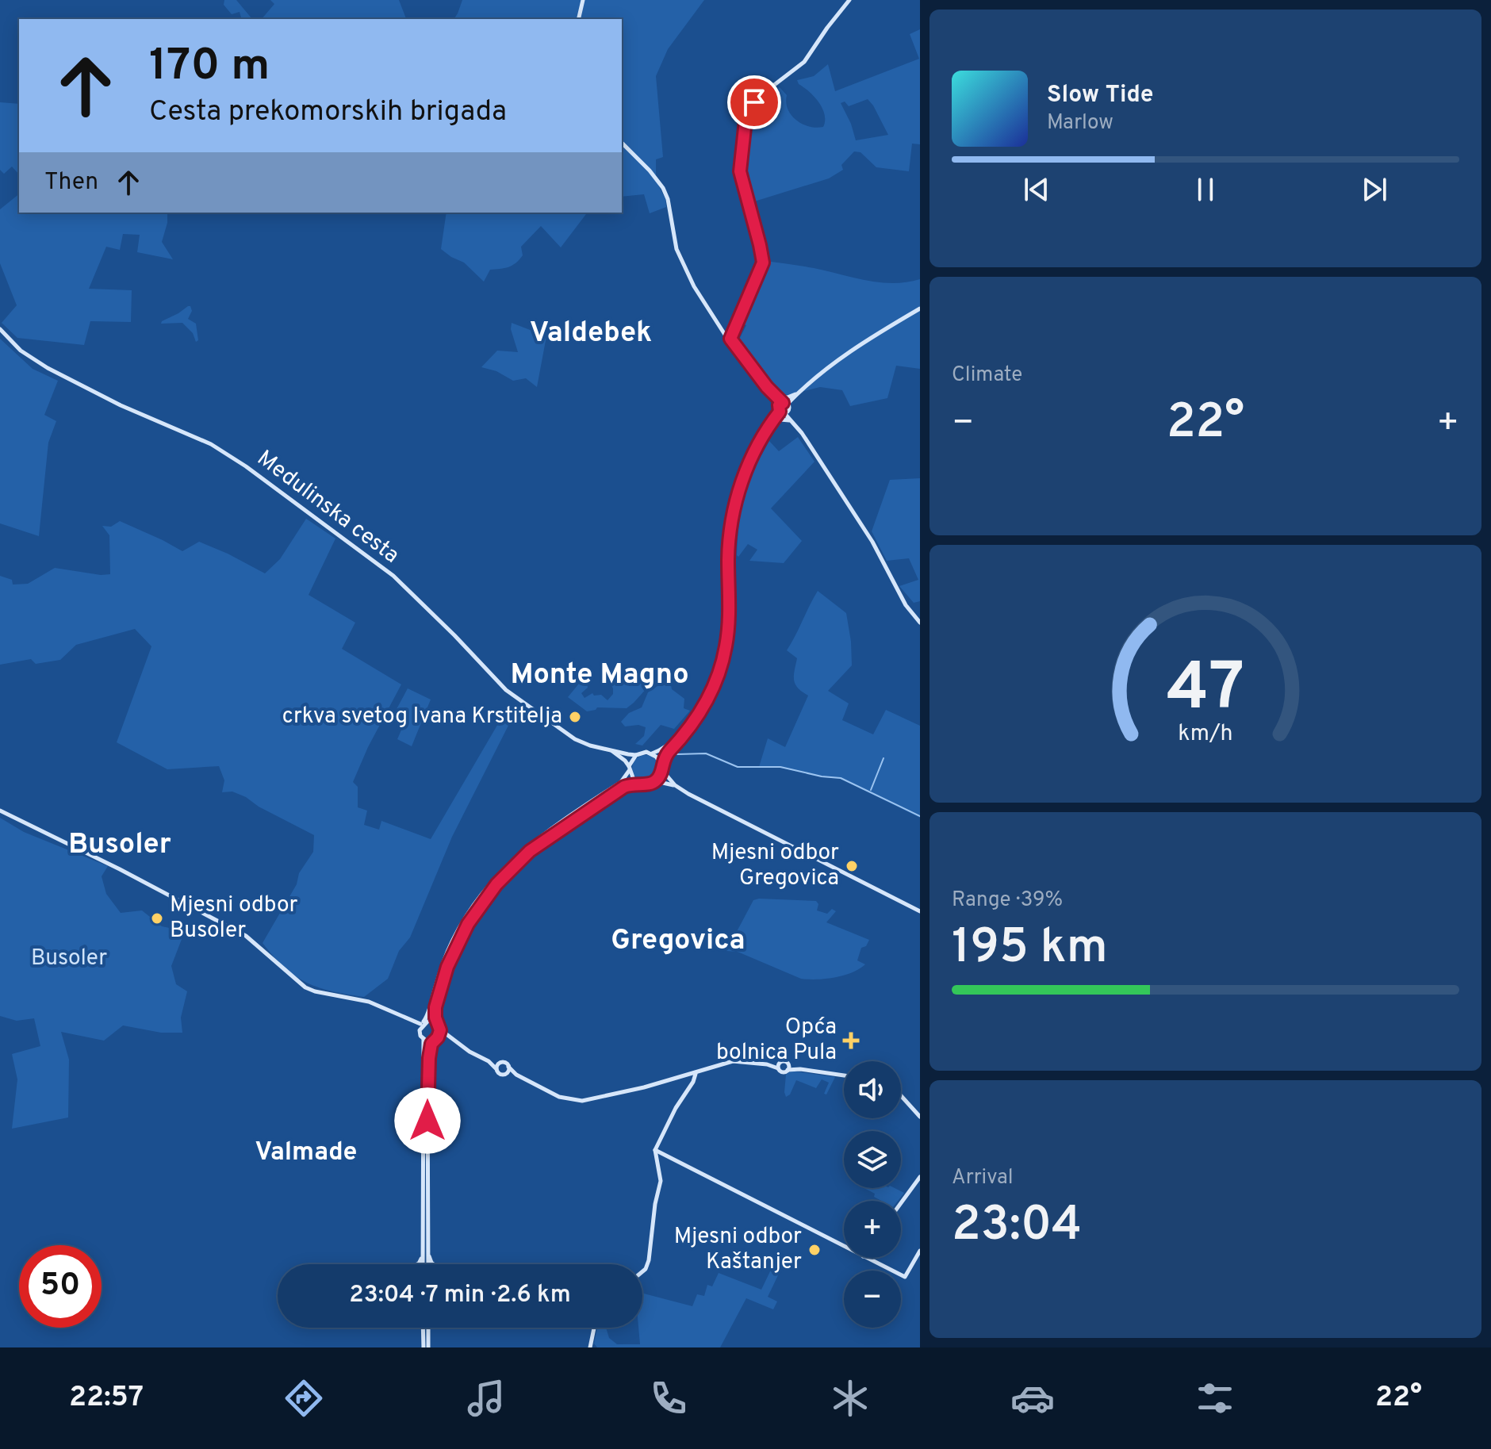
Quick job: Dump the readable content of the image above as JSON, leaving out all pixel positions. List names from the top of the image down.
{
  "streets": {
    "main road": ["Medulinska cesta"]
  },
  "districts": [
    "Valdebek",
    "Monte Magno",
    "Busoler",
    "Gregovica",
    "Valmade"
  ],
  "parks": ["Busoler"],
  "places": {
    "other": [
      "crkva svetog Ivana Krstitelja",
      "Mjesni odbor Gregovica",
      "Mjesni odbor Busoler",
      "Mjesni odbor Kaštanjer"
    ],
    "health": ["Opća bolnica Pula"]
  },
  "page": {
    "turn": ["170 m", "Cesta prekomorskih brigada"],
    "song": ["Slow Tide", "Marlow"],
    "then": "Then",
    "tile": [
      "Climate",
      ["Range · 39%", "195 km"],
      ["Arrival", "23:04"]
    ],
    "heat": ["−", "22°", "+"],
    "map_buttons": ["+", "−"],
    "limit": "50",
    "trip": "23:04 · 7 min · 2.6 km",
    "tabs": ["22:57", "22°"],
    "gauge": ["47", "km/h"]
  }
}
